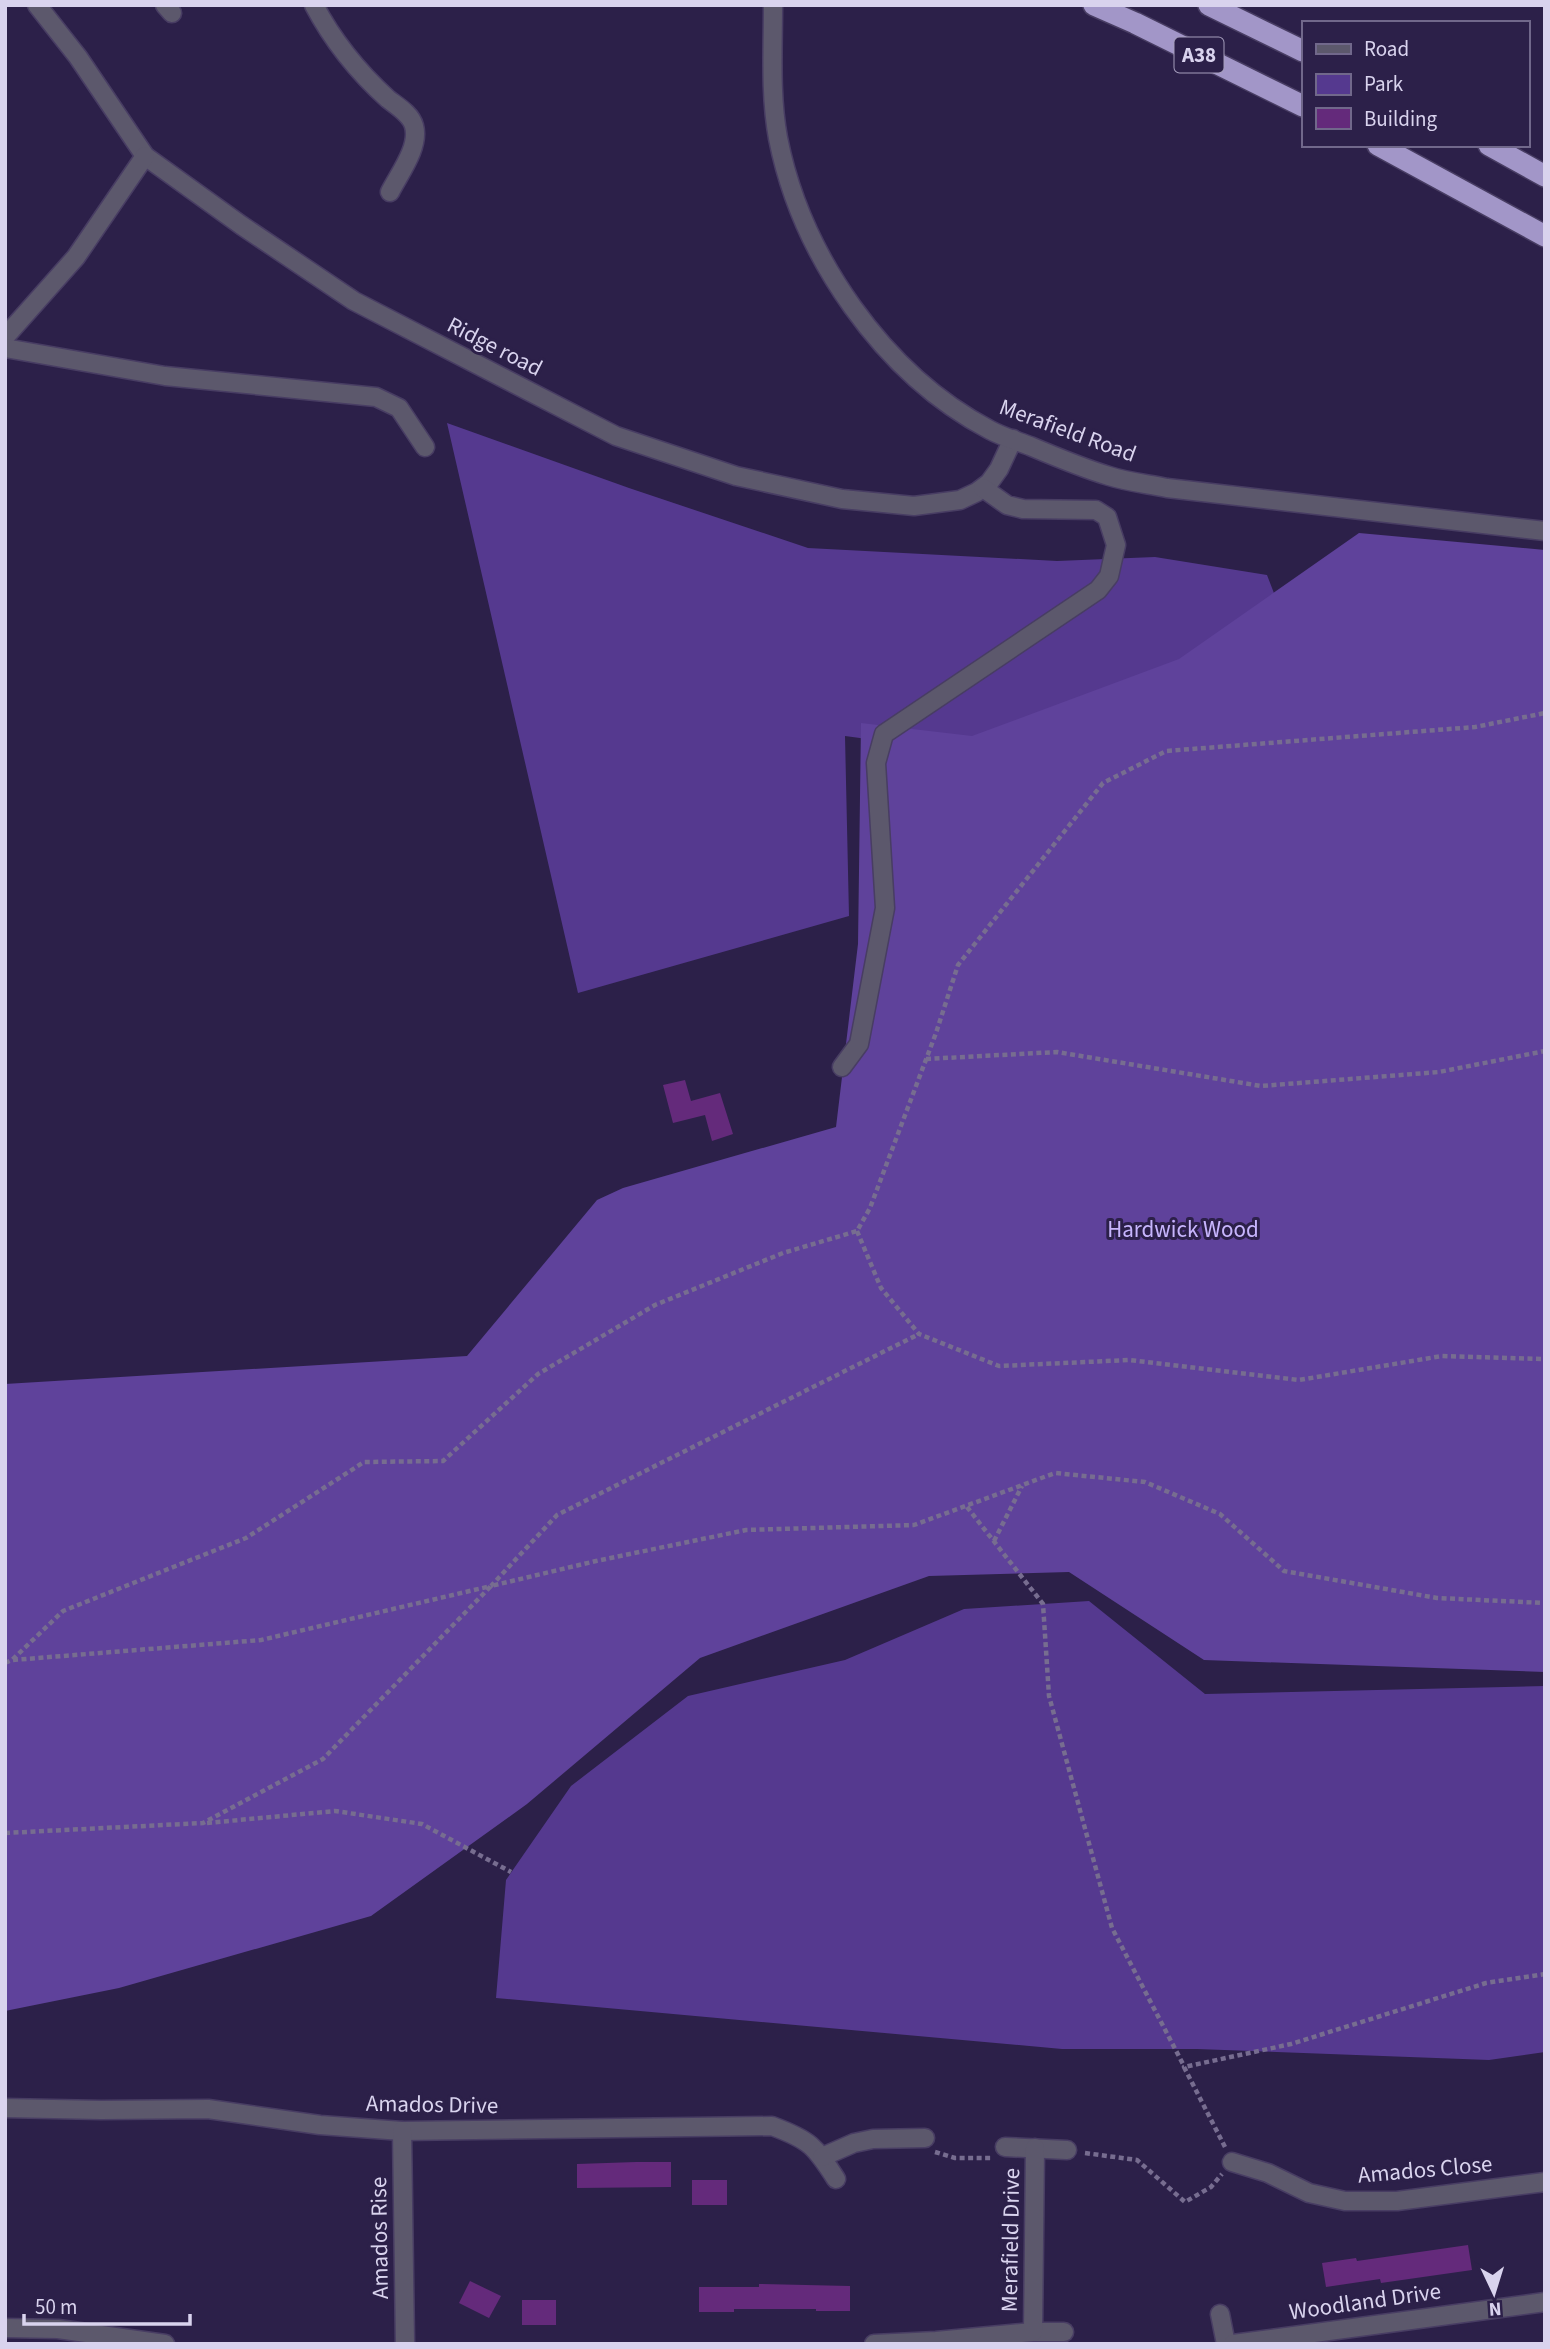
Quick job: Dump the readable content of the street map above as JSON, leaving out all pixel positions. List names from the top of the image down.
{
  "streets": {
    "highway": ["A38"],
    "street": [
      "Ridge road",
      "Merafield Road",
      "Amados Drive",
      "Amados Close",
      "Amados Rise",
      "Merafield Drive",
      "Woodland Drive"
    ]
  },
  "crossings": [
    ["Amados Drive", "Amados Rise"]
  ],
  "parks": ["Hardwick Wood"],
  "legend": ["Road", "Park", "Building"],
  "scale_bar": "50 m",
  "north": "bottom"
}
